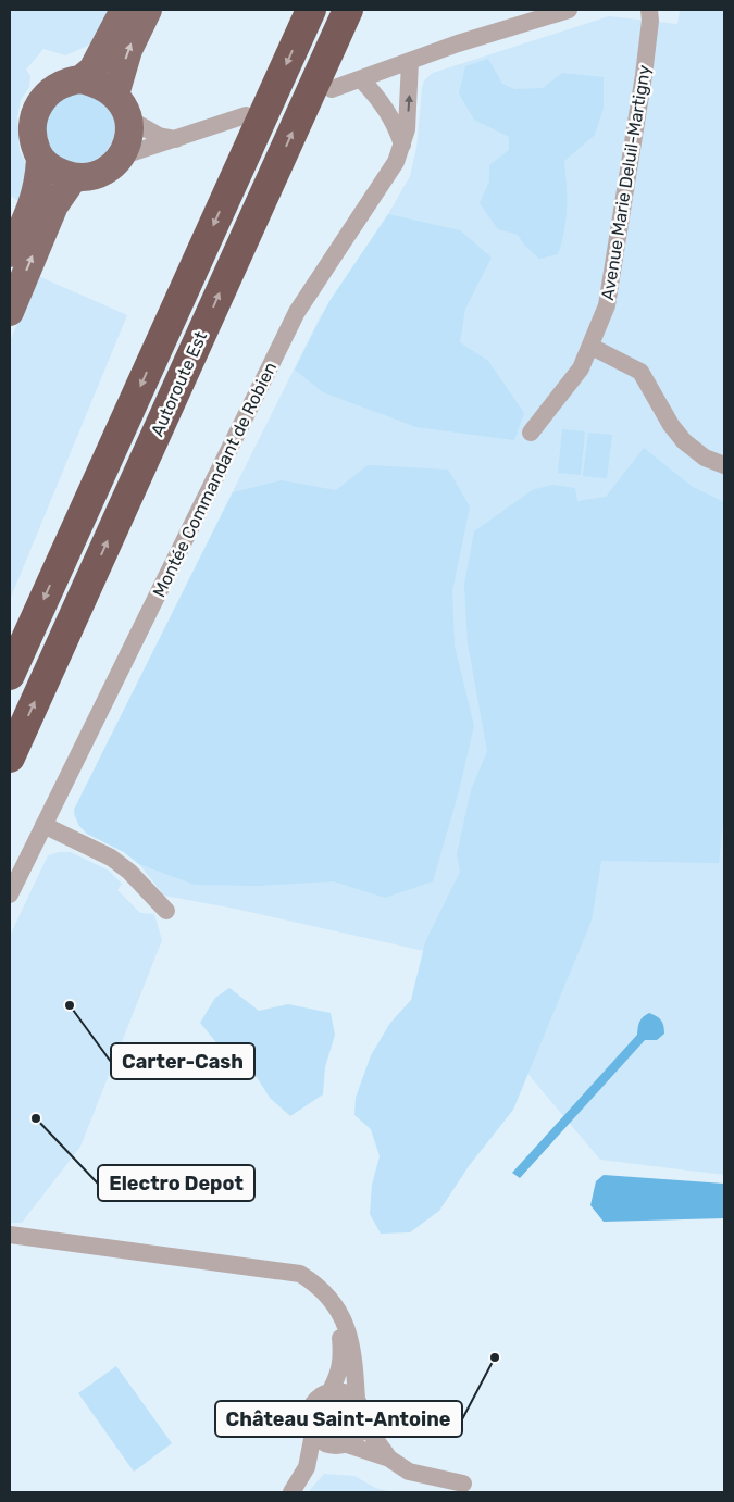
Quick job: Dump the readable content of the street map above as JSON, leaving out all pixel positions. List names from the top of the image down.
{
  "streets": {
    "highway": ["Autoroute Est"],
    "street": ["Avenue Marie Deluil-Martigny", "Montée Commandant de Robien"]
  },
  "places": ["Carter-Cash", "Electro Depot", "Château Saint-Antoine"]
}
